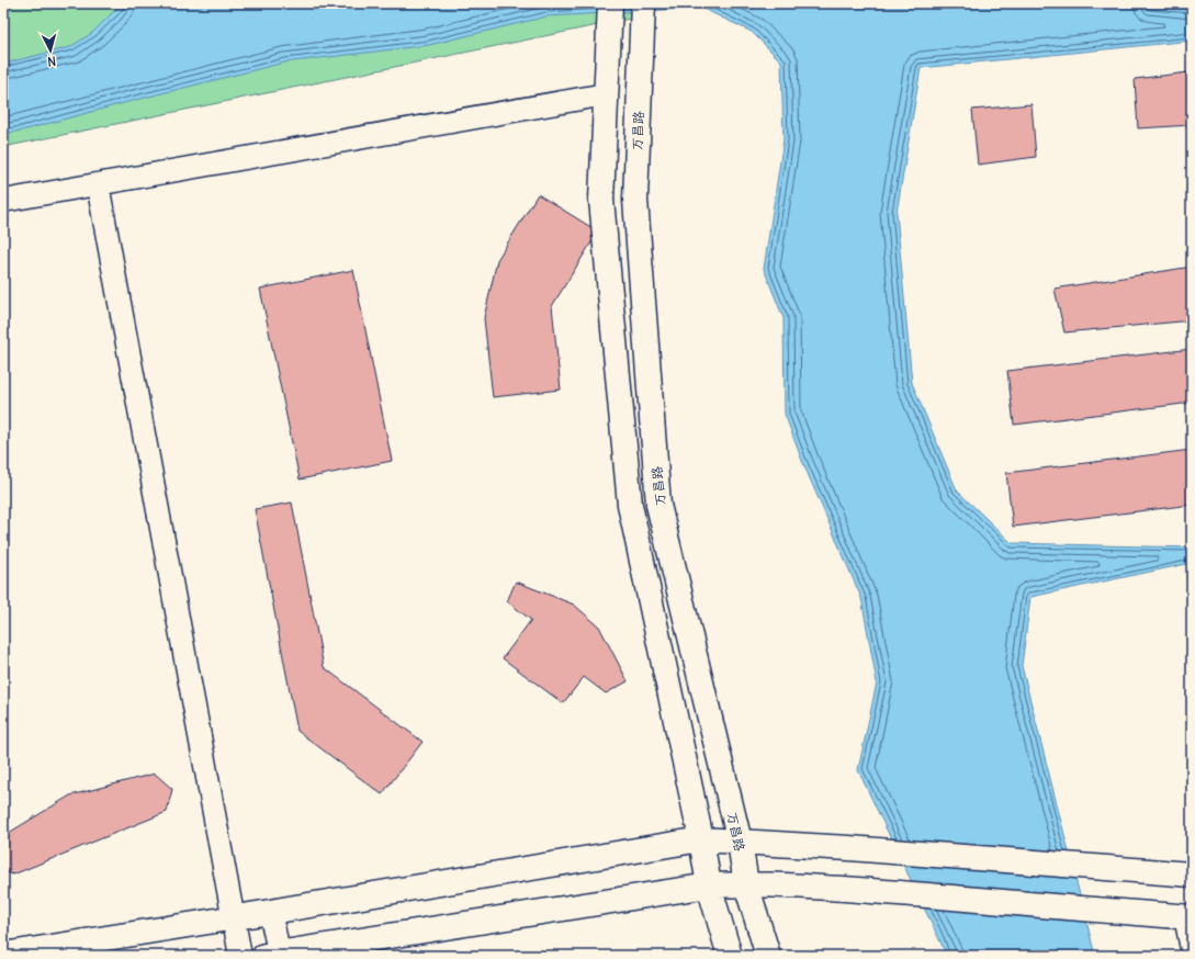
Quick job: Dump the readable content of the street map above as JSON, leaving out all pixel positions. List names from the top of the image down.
{
  "streets": {
    "street": ["万昌路"]
  },
  "north": "bottom"
}
